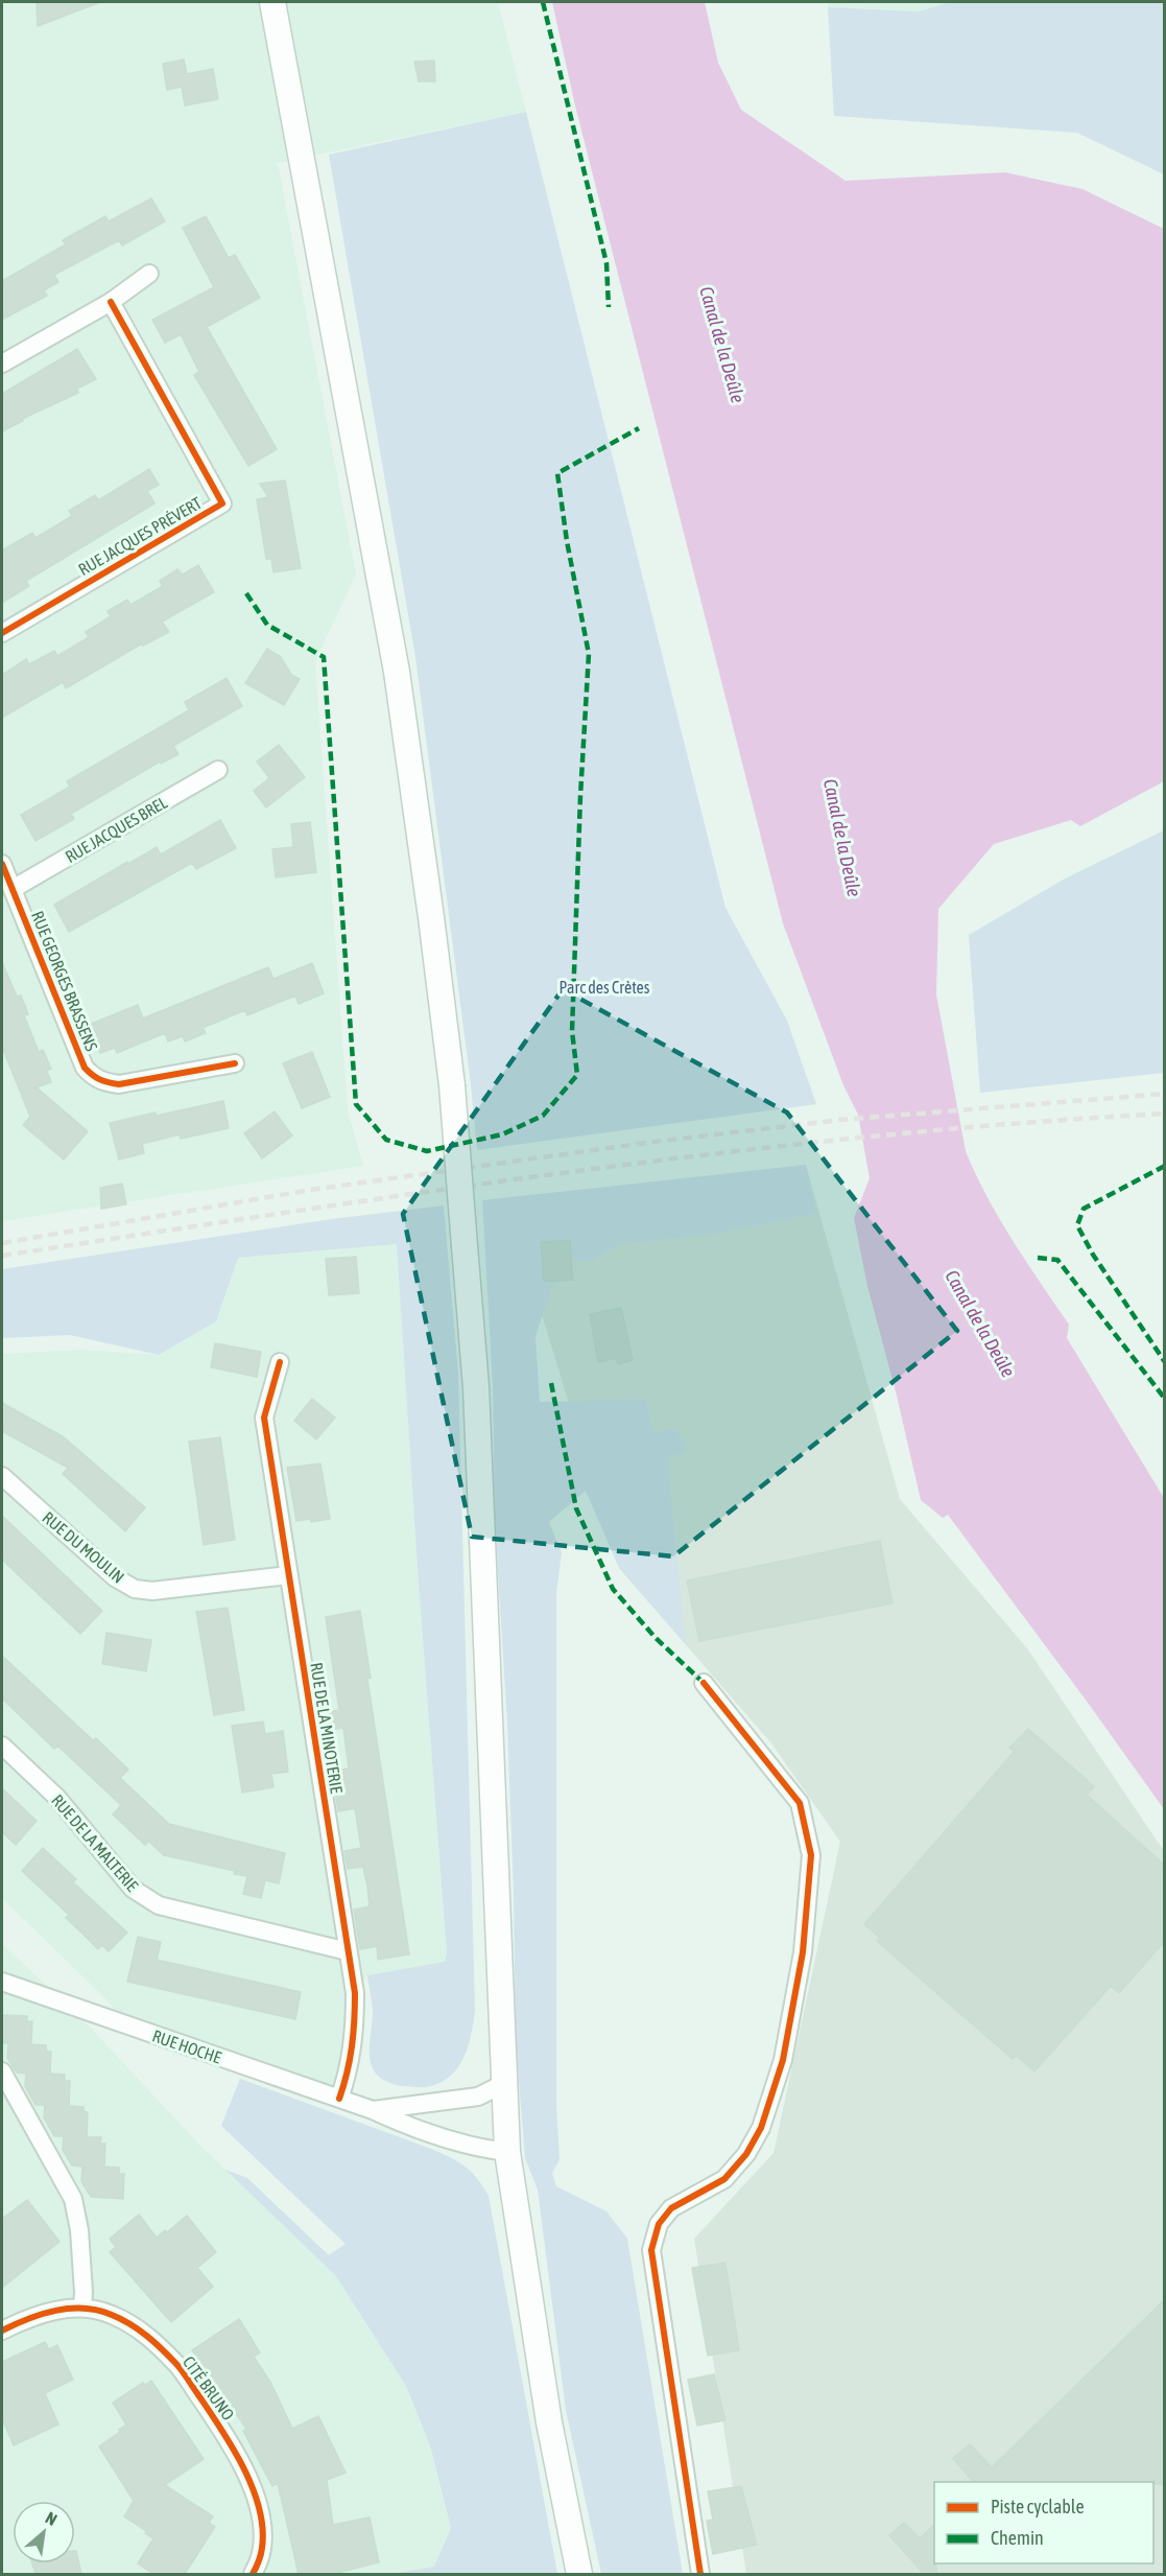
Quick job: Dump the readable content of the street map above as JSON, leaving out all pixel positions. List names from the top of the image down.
{
  "streets": {
    "street": [
      "RUE JACQUES PRÉVERT",
      "RUE JACQUES BREL",
      "RUE GEORGES BRASSENS",
      "RUE DU MOULIN",
      "RUE DE LA MINOTERIE",
      "RUE DE LA MALTERIE",
      "RUE HOCHE",
      "CITÉ BRUNO"
    ]
  },
  "crossings": [
    ["RUE JACQUES BREL", "RUE GEORGES BRASSENS"],
    ["RUE DU MOULIN", "RUE DE LA MINOTERIE"],
    ["RUE DE LA MINOTERIE", "RUE DE LA MALTERIE"],
    ["RUE DE LA MINOTERIE", "RUE HOCHE"]
  ],
  "water": ["Canal de la Deûle"],
  "parks": ["Parc des Crètes"],
  "legend": ["Piste cyclable", "Chemin"],
  "north": "top right"
}
